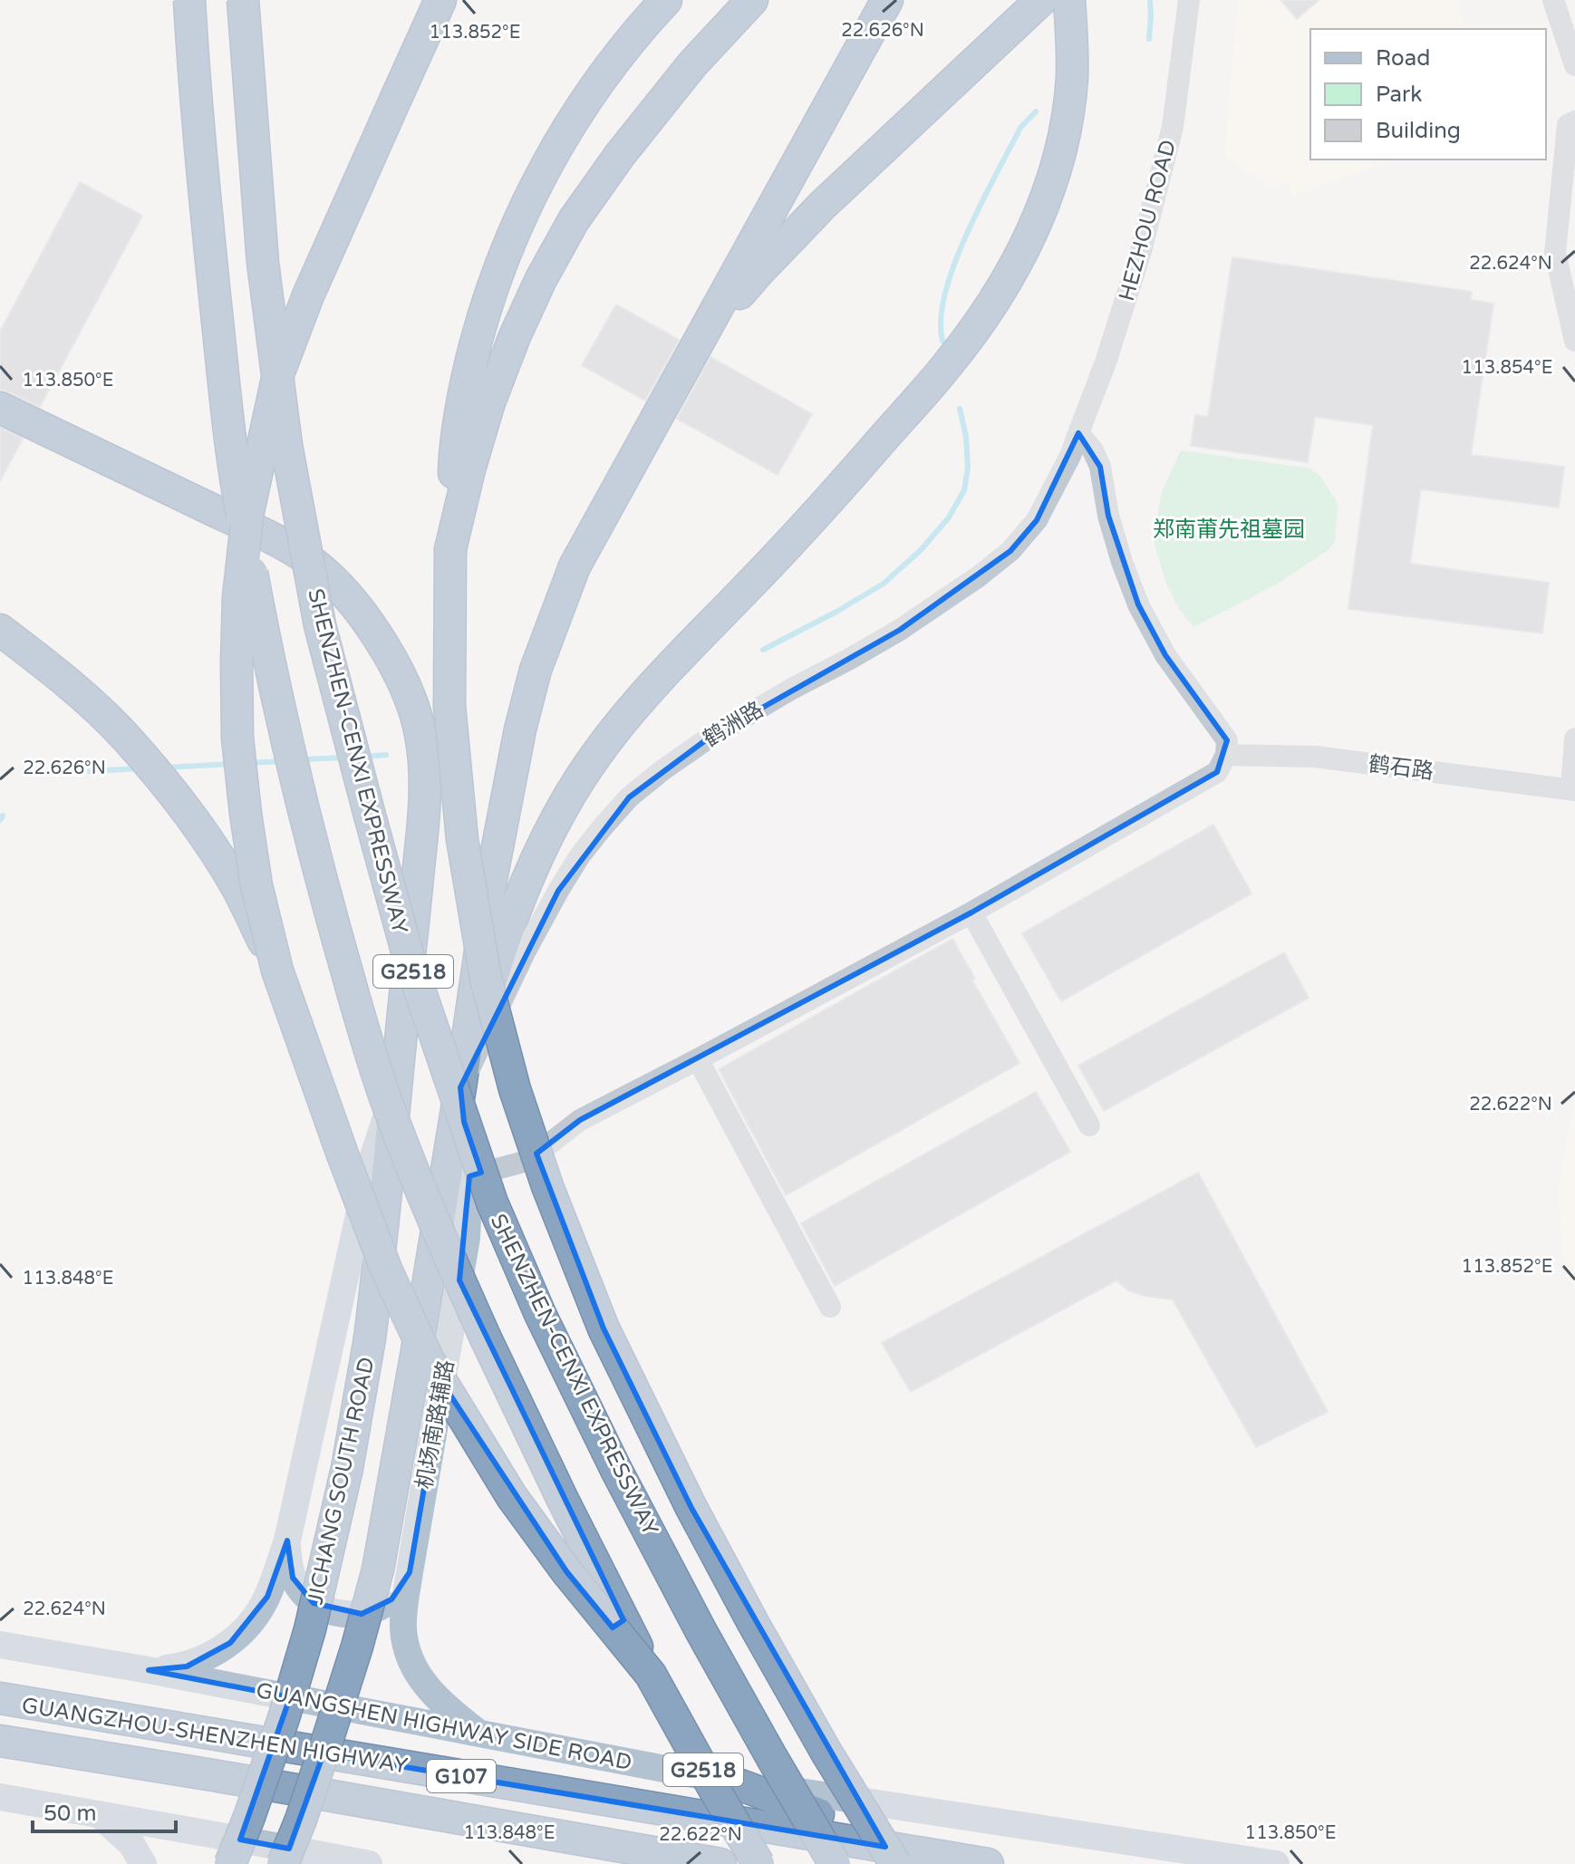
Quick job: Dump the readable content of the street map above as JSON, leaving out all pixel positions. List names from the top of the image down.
{
  "streets": {
    "highway": [
      "SHENZHEN-CENXI EXPRESSWAY",
      "G2518",
      "JICHANG SOUTH ROAD",
      "GUANGZHOU-SHENZHEN HIGHWAY",
      "G107"
    ],
    "main road": ["机场南路辅路", "GUANGSHEN HIGHWAY SIDE ROAD"],
    "street": ["HEZHOU ROAD", "鹤洲路", "鹤石路"]
  },
  "crossings": [
    ["HEZHOU ROAD", "鹤洲路"],
    ["鹤洲路", "机场南路辅路"],
    ["机场南路辅路", "GUANGSHEN HIGHWAY SIDE ROAD"]
  ],
  "parks": ["郑南莆先祖墓园"],
  "legend": ["Road", "Park", "Building"],
  "scale_bar": "50 m",
  "coordinates": [
    "22.626°N",
    "113.852°E",
    "22.624°N",
    "113.854°E",
    "113.850°E",
    "22.622°N",
    "113.848°E"
  ]
}
